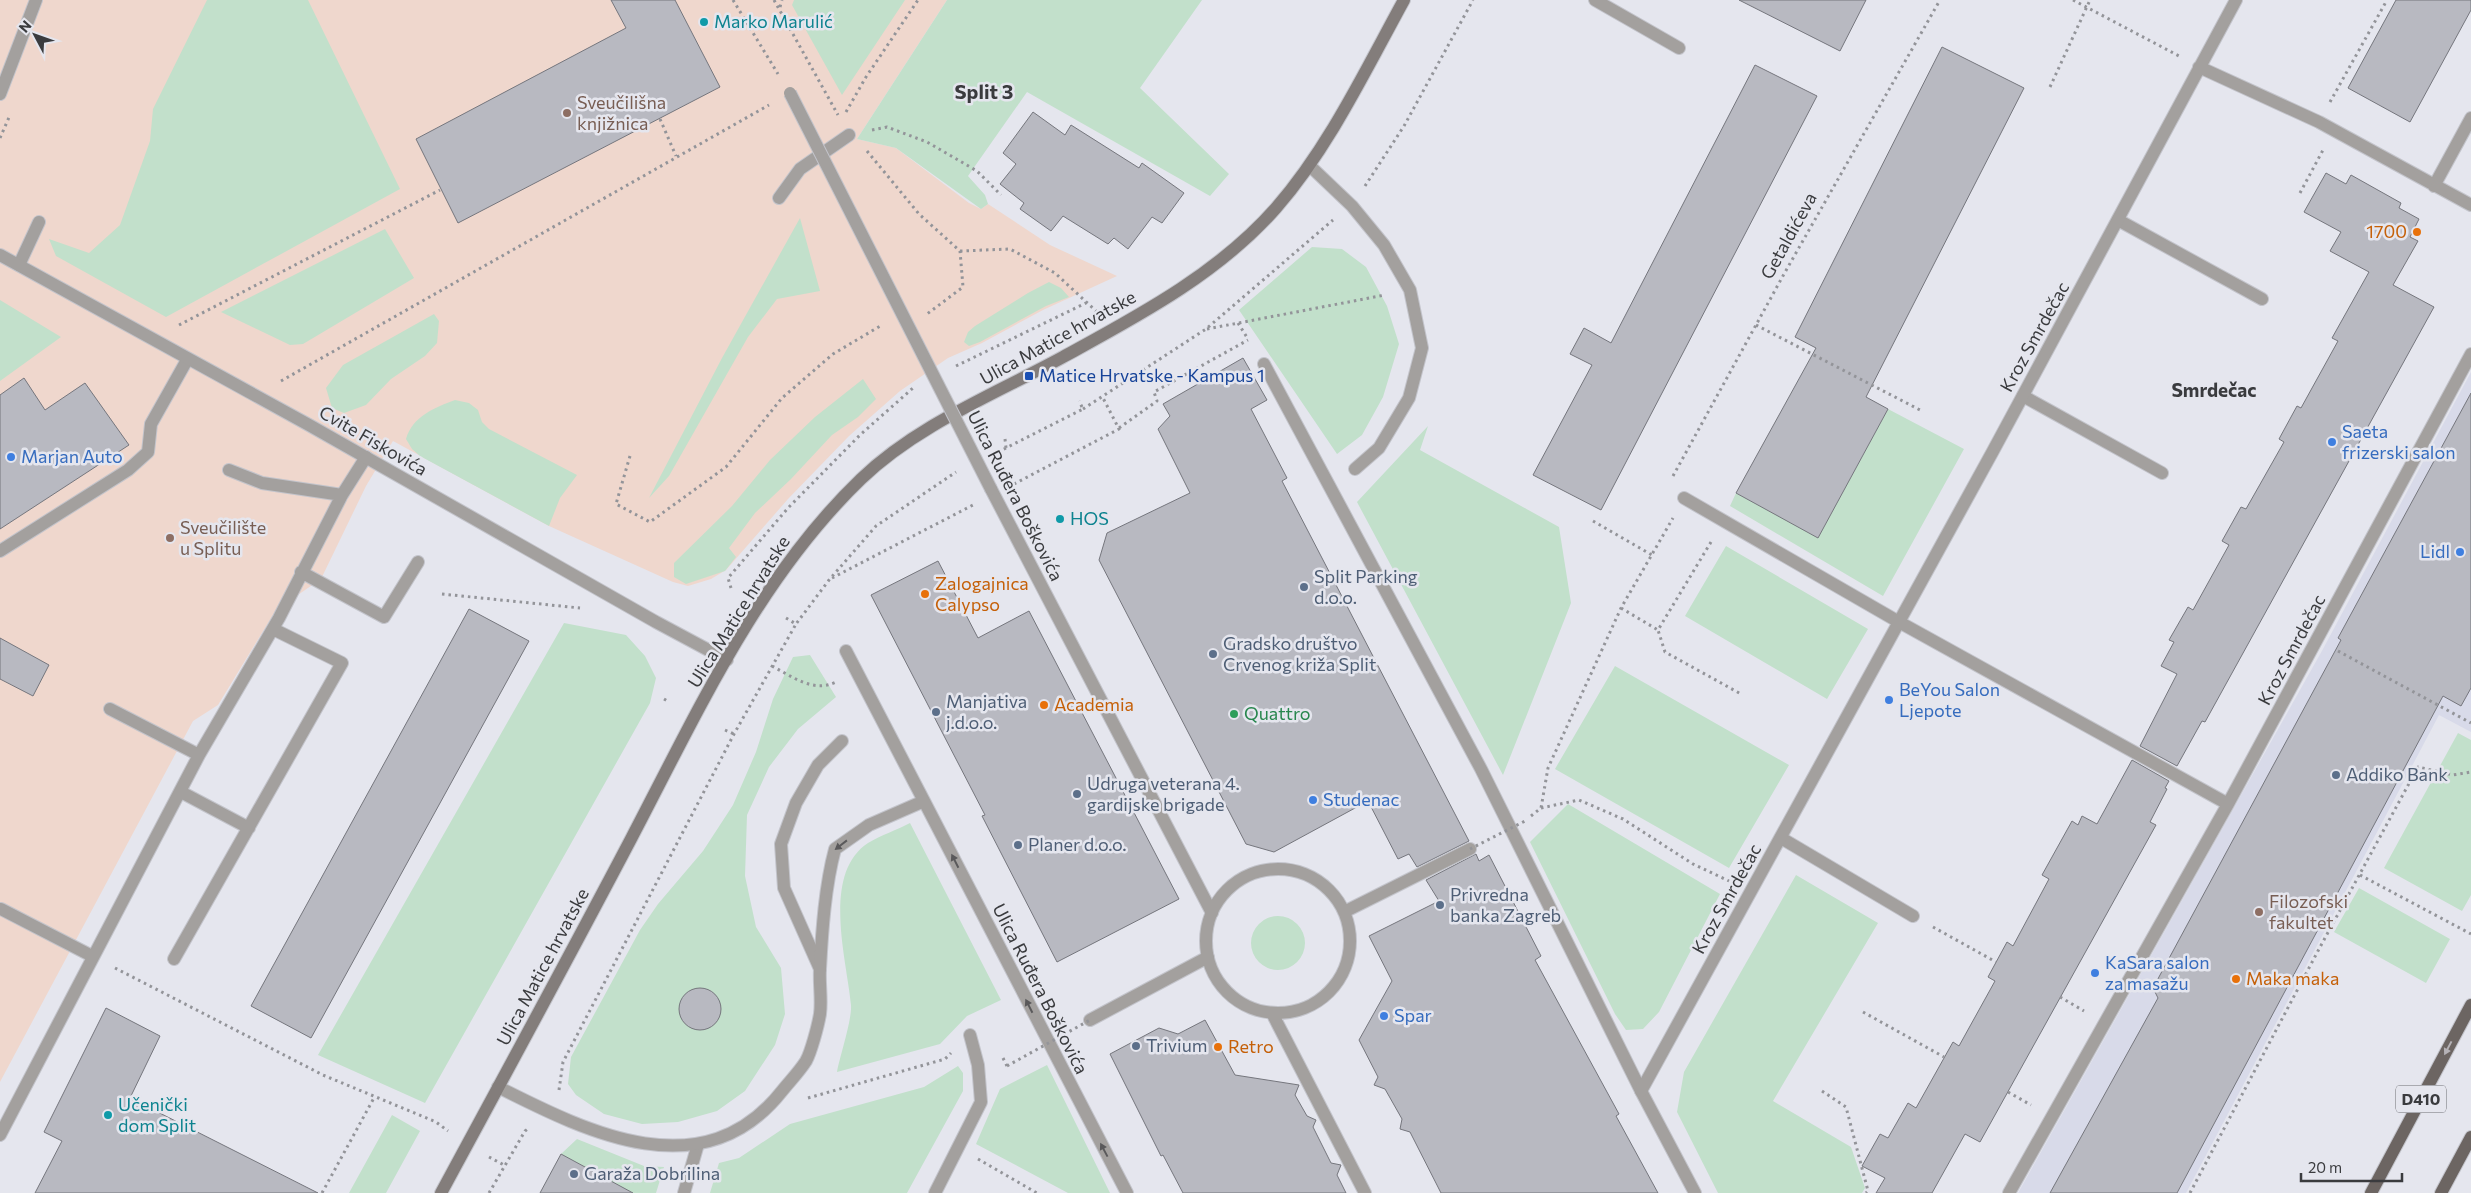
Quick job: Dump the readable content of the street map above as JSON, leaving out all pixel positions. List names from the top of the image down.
{
  "streets": {
    "main road": ["D410"],
    "street": [
      "Kroz Smrdečac",
      "Ulica Matice hrvatske",
      "Cvite Fiskovića",
      "Ulica Ruđera Boškovića"
    ],
    "path": ["Getaldićeva"]
  },
  "crossings": [
    ["Ulica Matice hrvatske", "Cvite Fiskovića"]
  ],
  "districts": ["Split 3", "Smrdečac"],
  "places": {
    "other": [
      "Marko Marulić",
      "Sveučilišna knjižnica",
      "1700",
      "Saeta frizerski salon",
      "Marjan Auto",
      "HOS",
      "Sveučilište u Splitu",
      "Lidl",
      "Split Parking d.o.o.",
      "Zalogajnica Calypso",
      "Gradsko društvo Crvenog križa Split",
      "BeYou Salon Ljepote",
      "Academia",
      "Manjativa j.d.o.o.",
      "Quattro",
      "Addiko Bank",
      "Udruga veterana 4. gardijske brigade",
      "Studenac",
      "Planer d.o.o.",
      "Privredna banka Zagreb",
      "Filozofski fakultet",
      "KaSara salon za masažu",
      "Maka maka",
      "Spar",
      "Trivium",
      "Retro",
      "Učenički dom Split",
      "Garaža Dobrilina"
    ],
    "transit": ["Matice Hrvatske - Kampus 1"]
  },
  "scale_bar": "20 m",
  "north": "top left"
}
